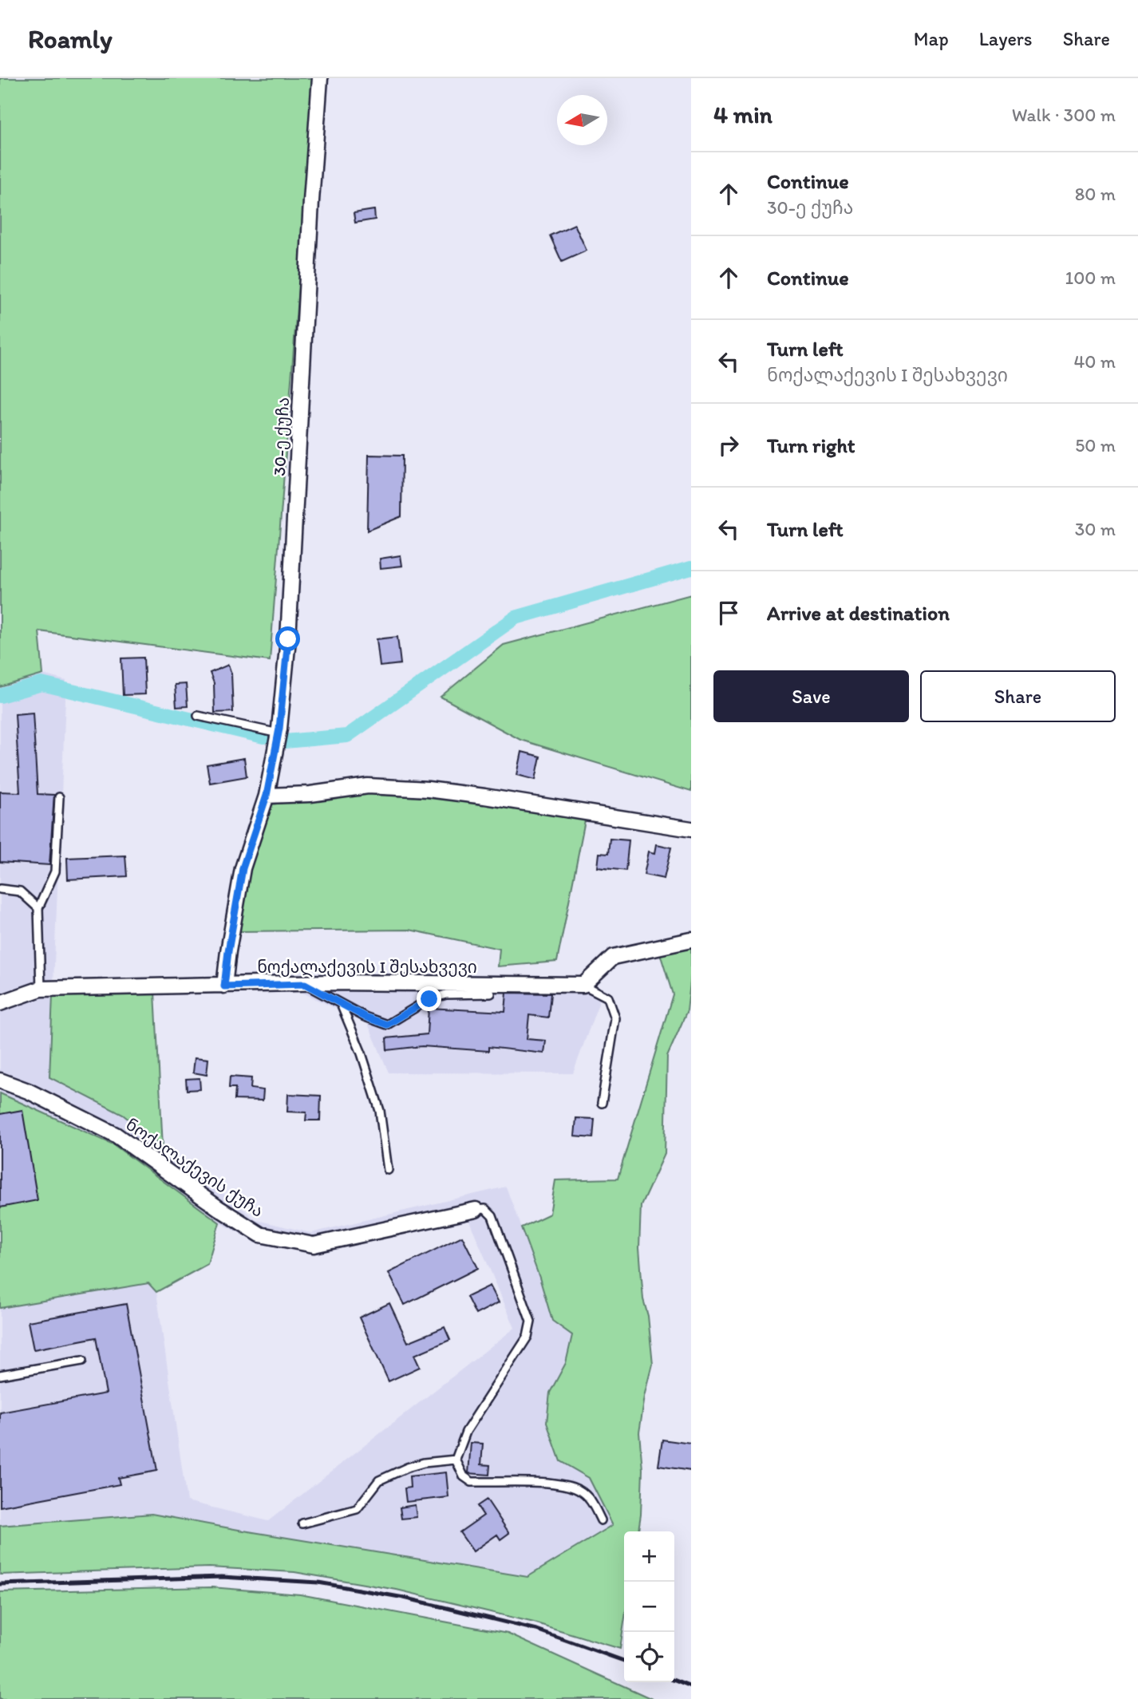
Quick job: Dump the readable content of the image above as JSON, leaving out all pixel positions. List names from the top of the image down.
{
  "streets": {
    "street": ["30-ე ქუჩა", "ნოქალაქევის I შესახვევი", "ნოქალაქევის ქუჩა"]
  },
  "crossings": [
    ["30-ე ქუჩა", "ნოქალაქევის I შესახვევი"]
  ],
  "north": "left",
  "page": {
    "header": "Roamly",
    "nav": ["Map", "Layers", "Share"],
    "heading": ["4 min", "Walk · 300 m"],
    "list": [
      ["Continue", "30-ე ქუჩა", "80 m"],
      ["Continue", "100 m"],
      ["Turn left", "ნოქალაქევის I შესახვევი", "40 m"],
      ["Turn right", "50 m"],
      ["Turn left", "30 m"],
      "Arrive at destination"
    ],
    "buttons": ["Save", "Share"],
    "map_buttons": ["+", "−"]
  }
}
